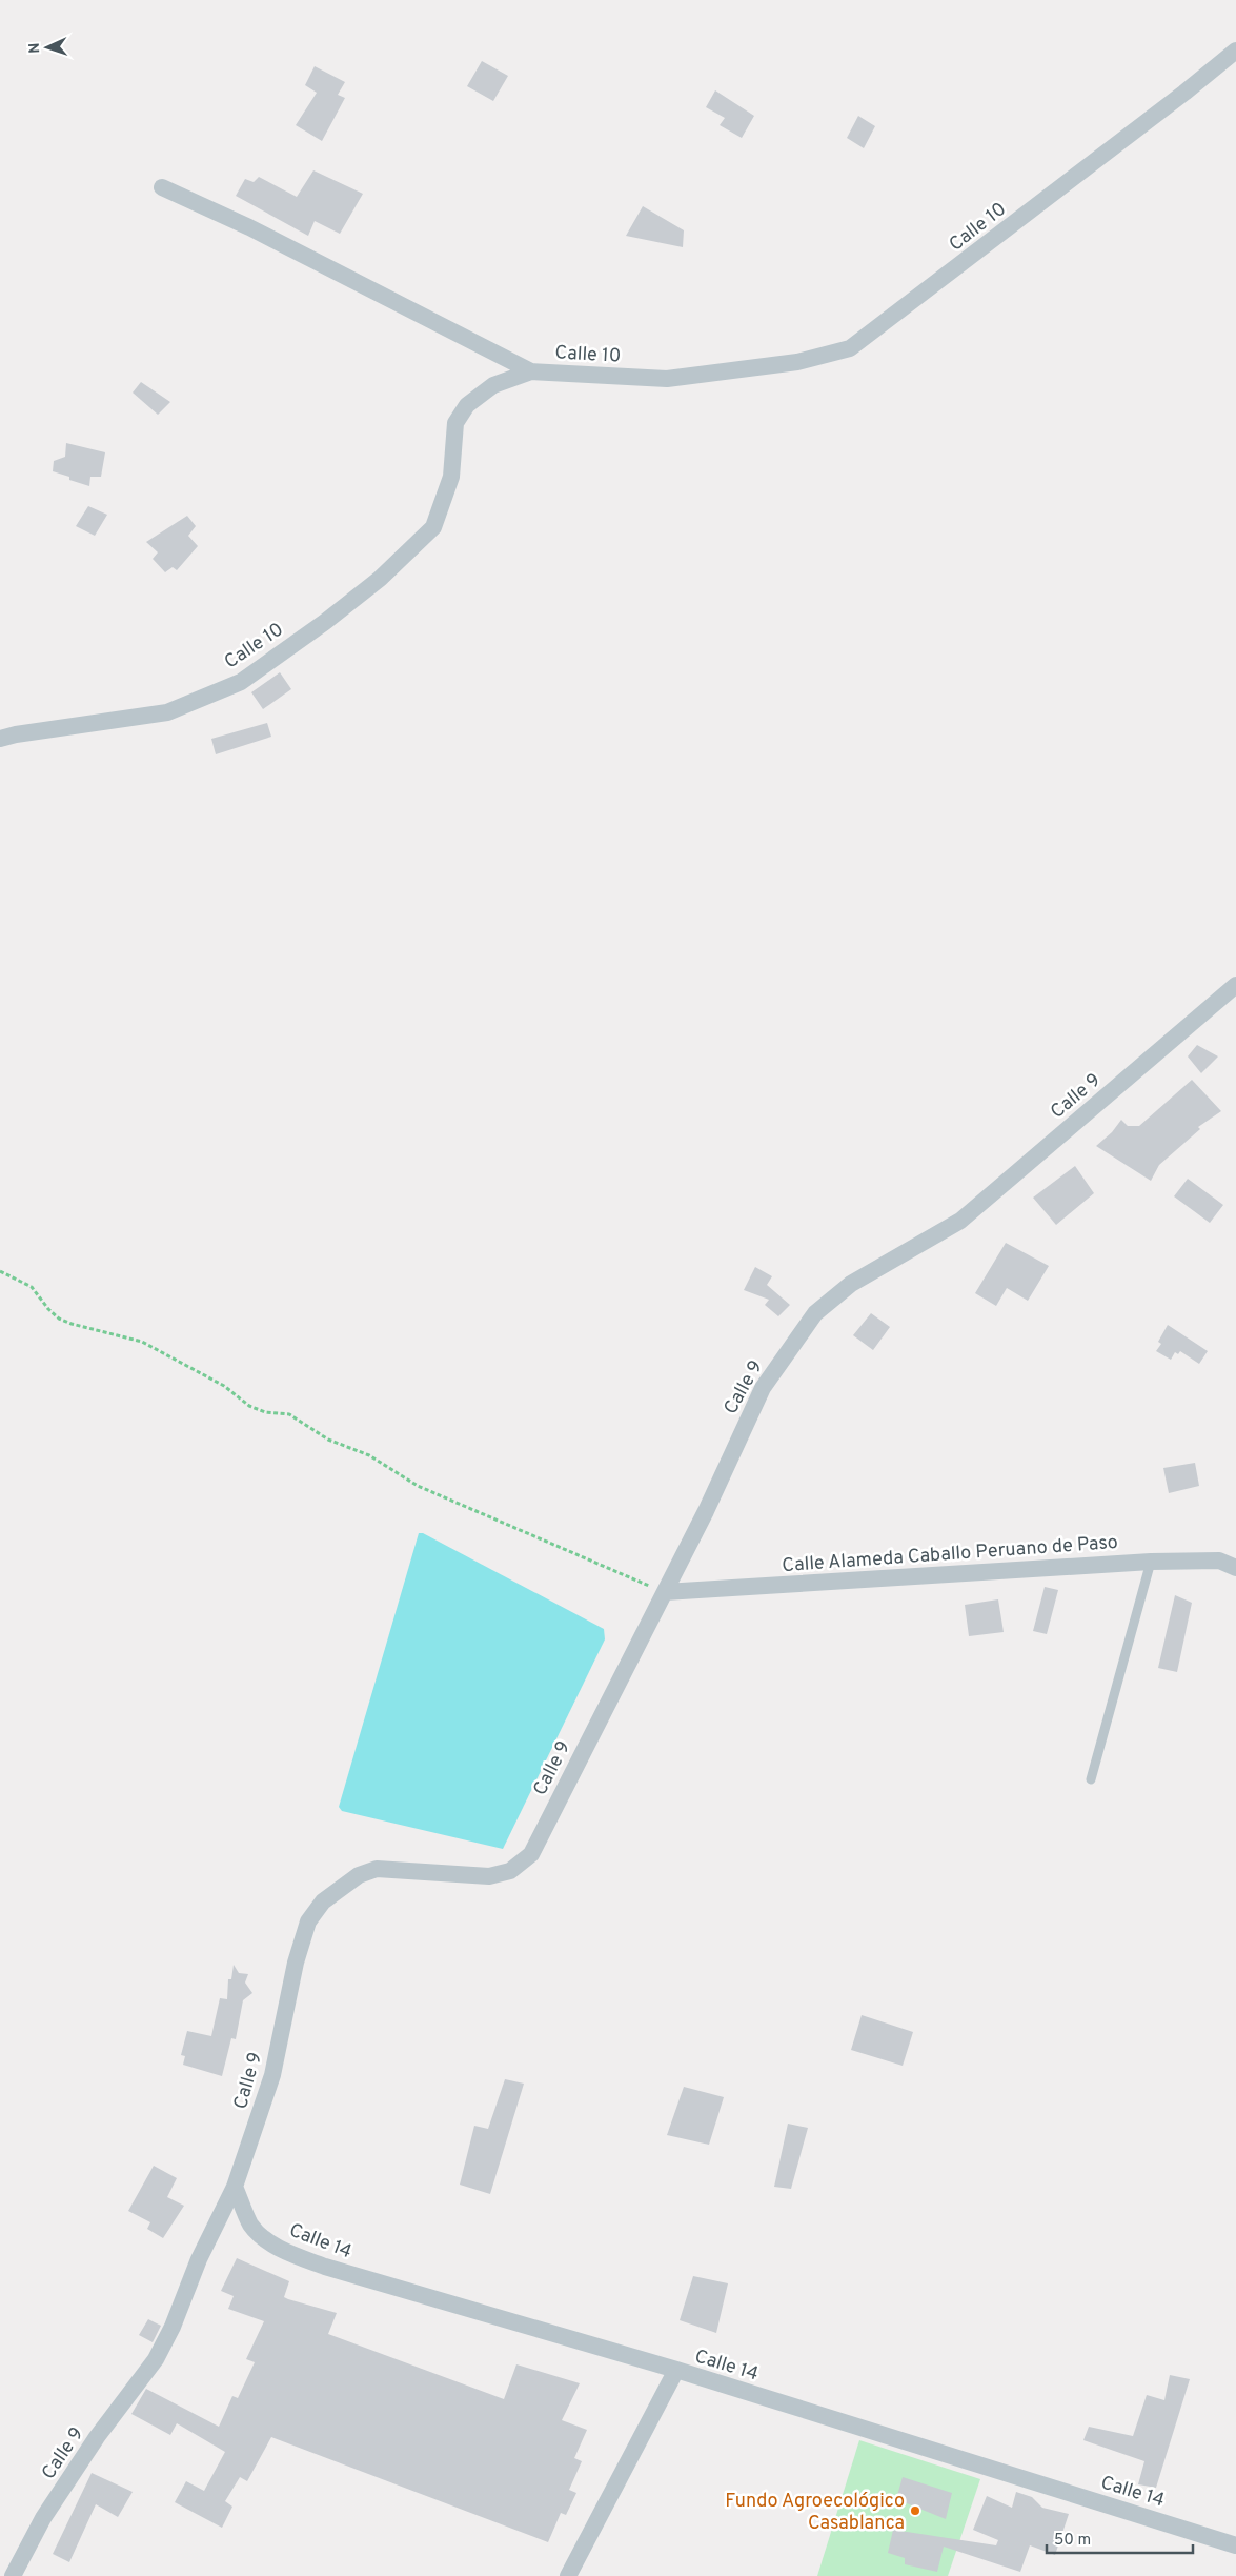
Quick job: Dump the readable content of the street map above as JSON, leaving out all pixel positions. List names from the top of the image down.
{
  "streets": {
    "street": [
      "Calle 10",
      "Calle 9",
      "Calle Alameda Caballo Peruano de Paso",
      "Calle 14"
    ]
  },
  "crossings": [
    ["Calle 9", "Calle Alameda Caballo Peruano de Paso"],
    ["Calle 9", "Calle 14"]
  ],
  "places": ["Fundo Agroecológico Casablanca"],
  "scale_bar": "50 m",
  "north": "left"
}
